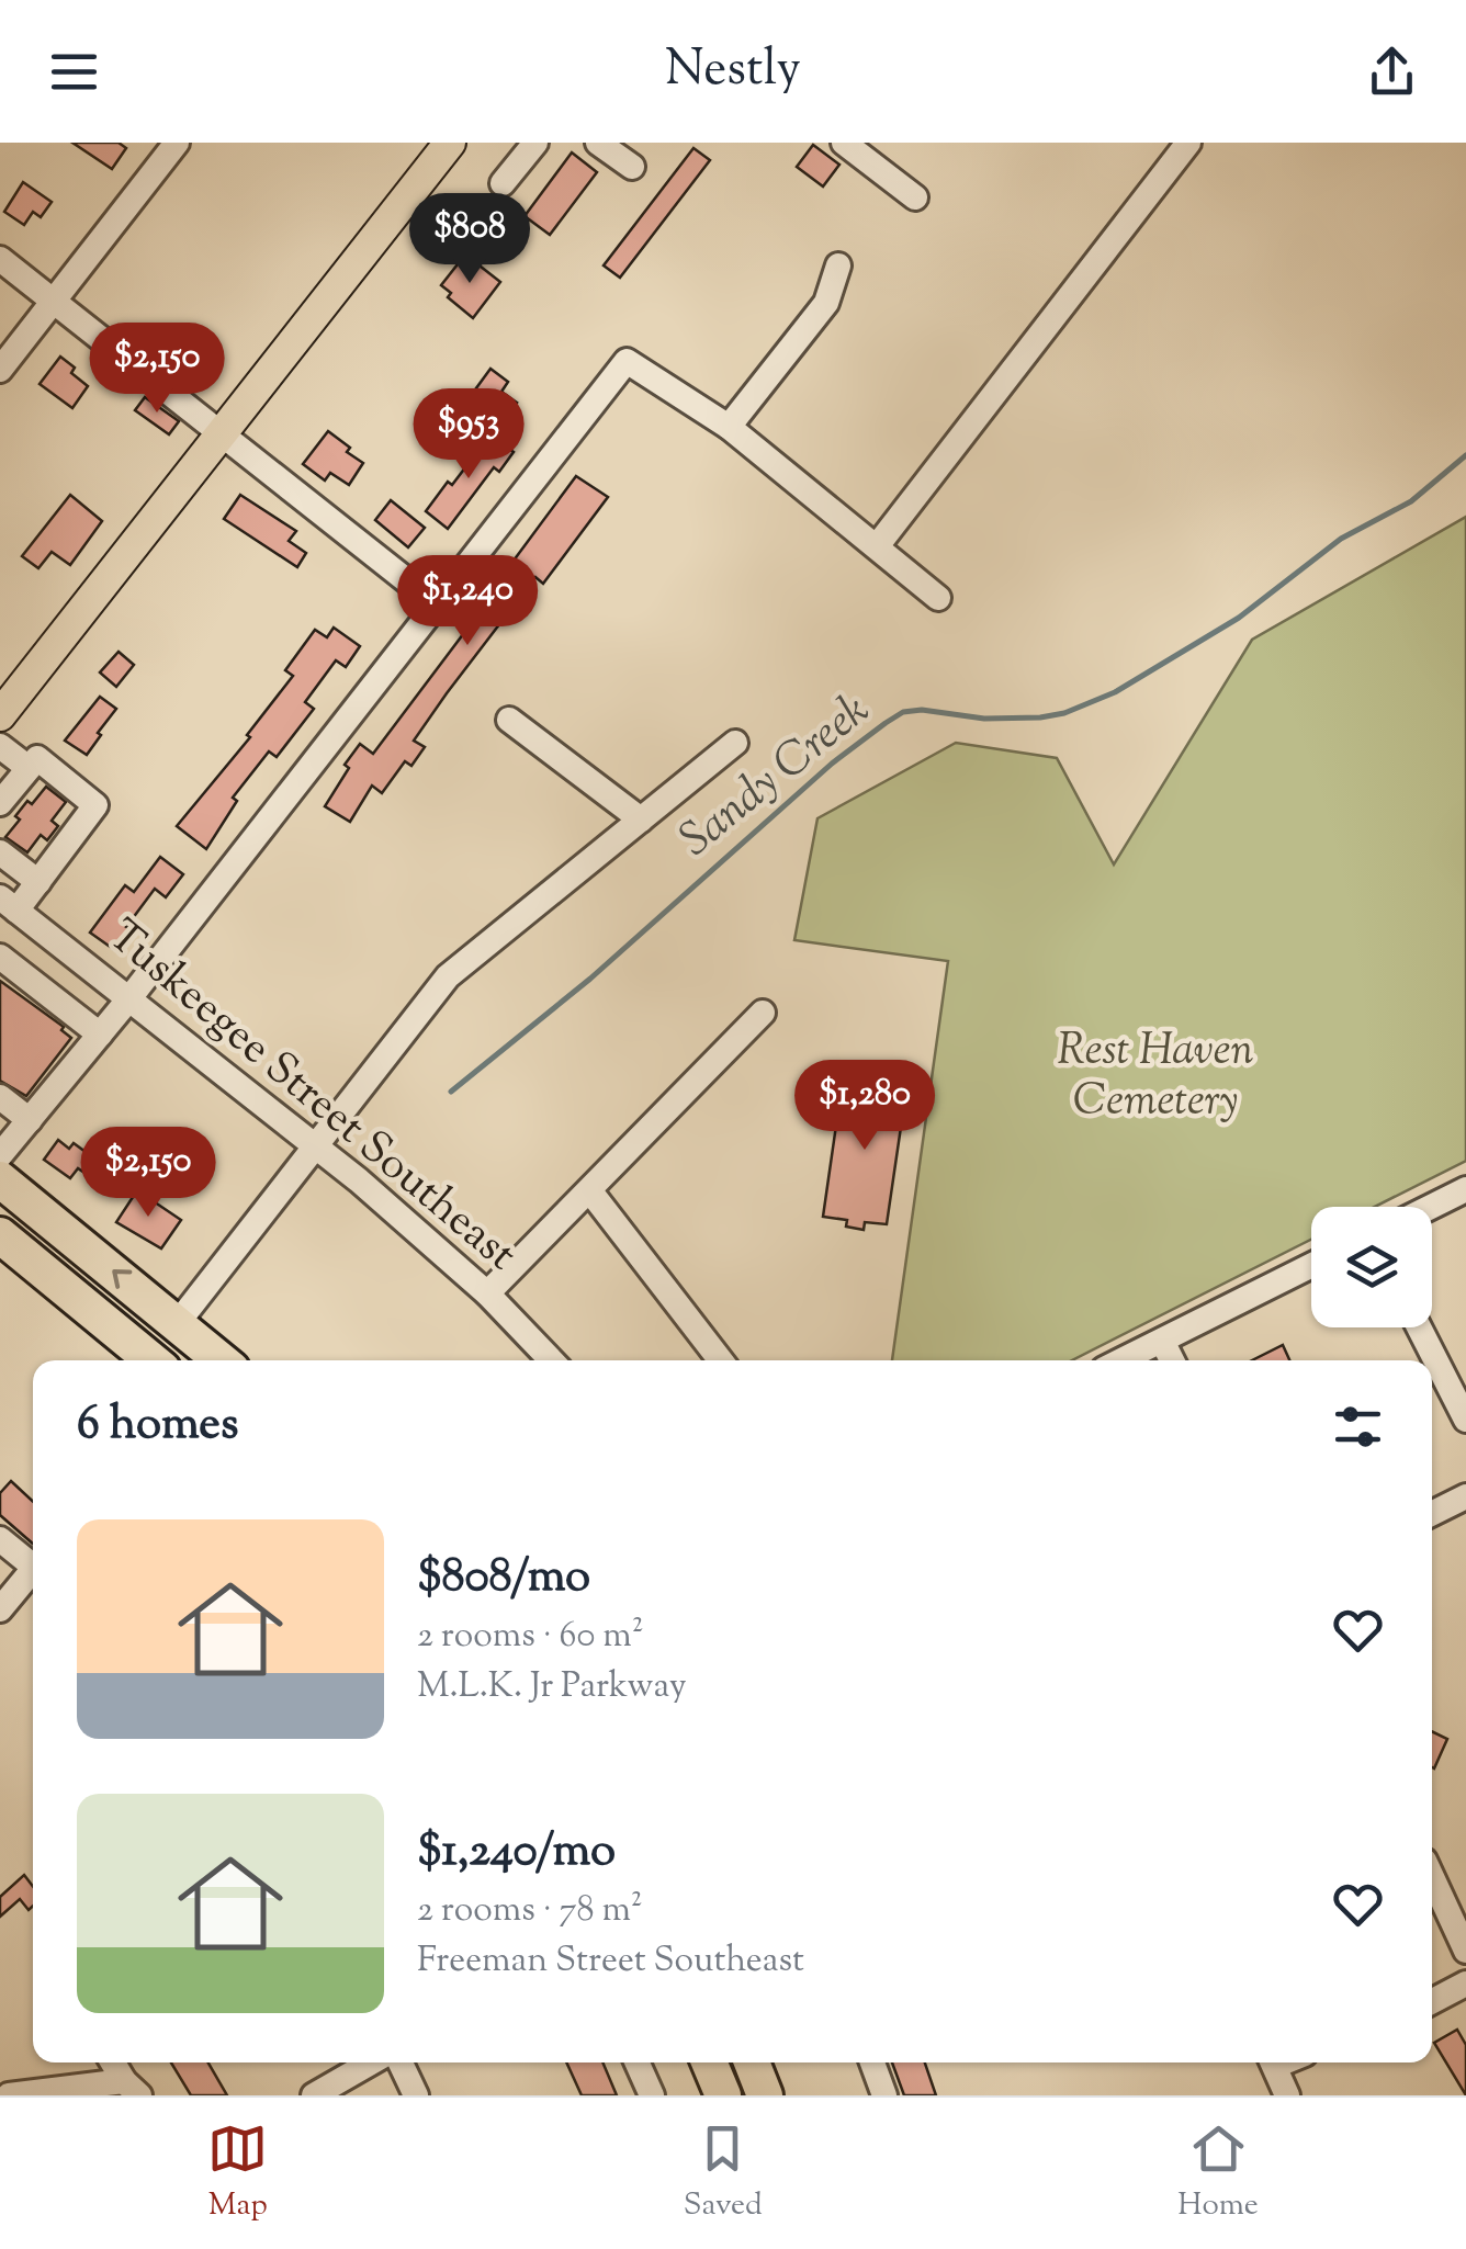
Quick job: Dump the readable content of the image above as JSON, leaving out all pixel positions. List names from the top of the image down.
{
  "streets": {
    "street": ["Tuskeegee Street Southeast"]
  },
  "water": ["Sandy Creek"],
  "parks": ["Rest Haven Cemetery"],
  "page": {
    "header": "Nestly",
    "price": [
      "$808",
      "$2,150",
      "$953",
      "$1,240",
      "$1,280",
      "$2,150"
    ],
    "heading": "6 homes",
    "list": [
      {
        "name": "$808/mo",
        "note": "2 rooms · 60 m² · M.L.K. Jr Parkway"
      },
      {
        "name": "$1,240/mo",
        "note": "2 rooms · 78 m² · Freeman Street Southeast"
      }
    ],
    "tabs": ["Map", "Saved", "Home"]
  }
}
